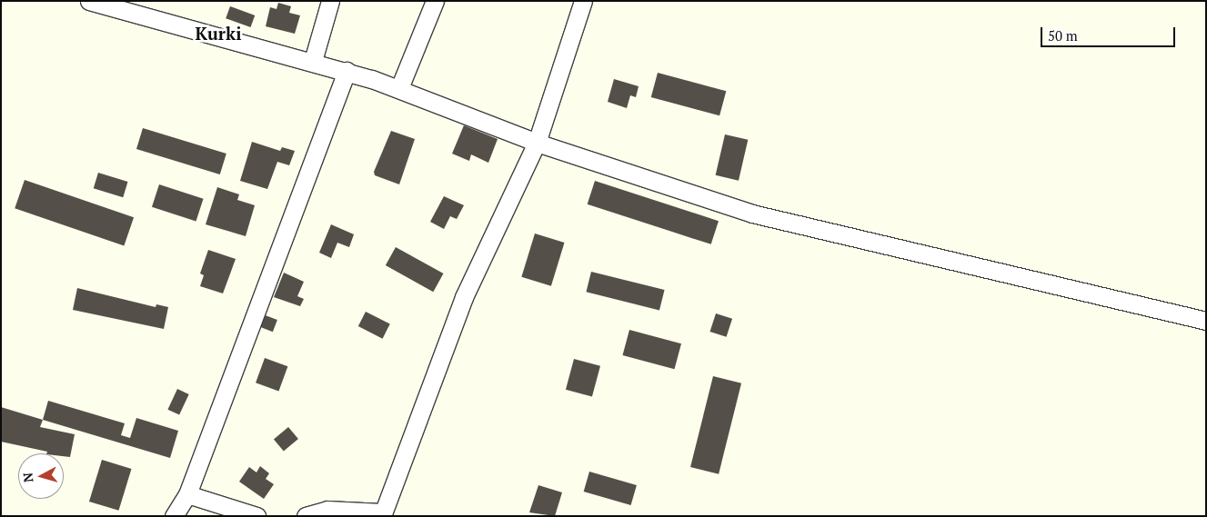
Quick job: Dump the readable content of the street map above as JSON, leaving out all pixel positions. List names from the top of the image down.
{
  "districts": ["Kurki"],
  "scale_bar": "50 m",
  "north": "left"
}
